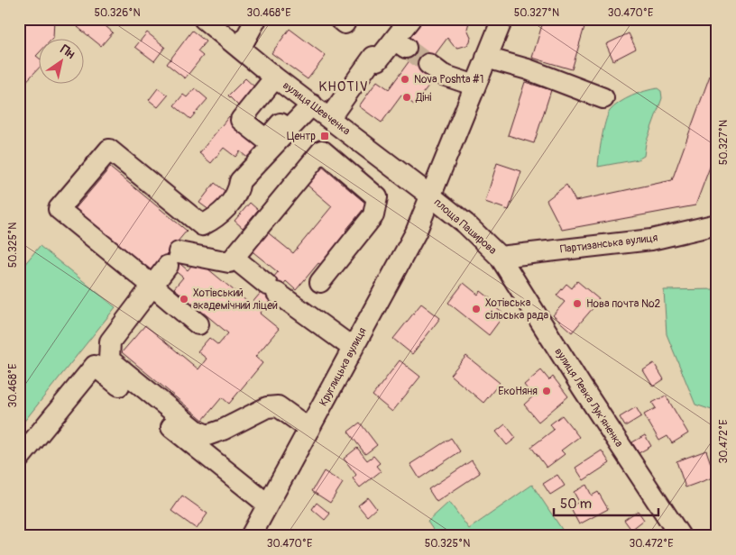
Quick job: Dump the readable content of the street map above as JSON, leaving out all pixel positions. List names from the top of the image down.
{
  "streets": {
    "street": [
      "вулиця Шевченка",
      "площа Паширова",
      "Партизанська вулиця",
      "Круглицька вулиця",
      "вулиця Левка Лук'яненка"
    ]
  },
  "crossings": [
    ["вулиця Шевченка", "площа Паширова"],
    ["вулиця Шевченка", "Круглицька вулиця"],
    ["площа Паширова", "Партизанська вулиця"],
    ["площа Паширова", "Круглицька вулиця"],
    ["площа Паширова", "вулиця Левка Лук'яненка"],
    ["Партизанська вулиця", "вулиця Левка Лук'яненка"]
  ],
  "districts": ["KHOTIV"],
  "places": {
    "other": [
      "Nova Poshta #1",
      "Діні",
      "Хотівський академічний ліцей",
      "Нова почта №2",
      "Хотівська сільська рада",
      "ЕкоНяня"
    ],
    "transit": ["Центр"]
  },
  "scale_bar": "50 m",
  "north": "top right",
  "coordinates": [
    "50.326°N",
    "30.468°E",
    "50.327°N",
    "30.470°E",
    "50.325°N",
    "30.472°E"
  ]
}
